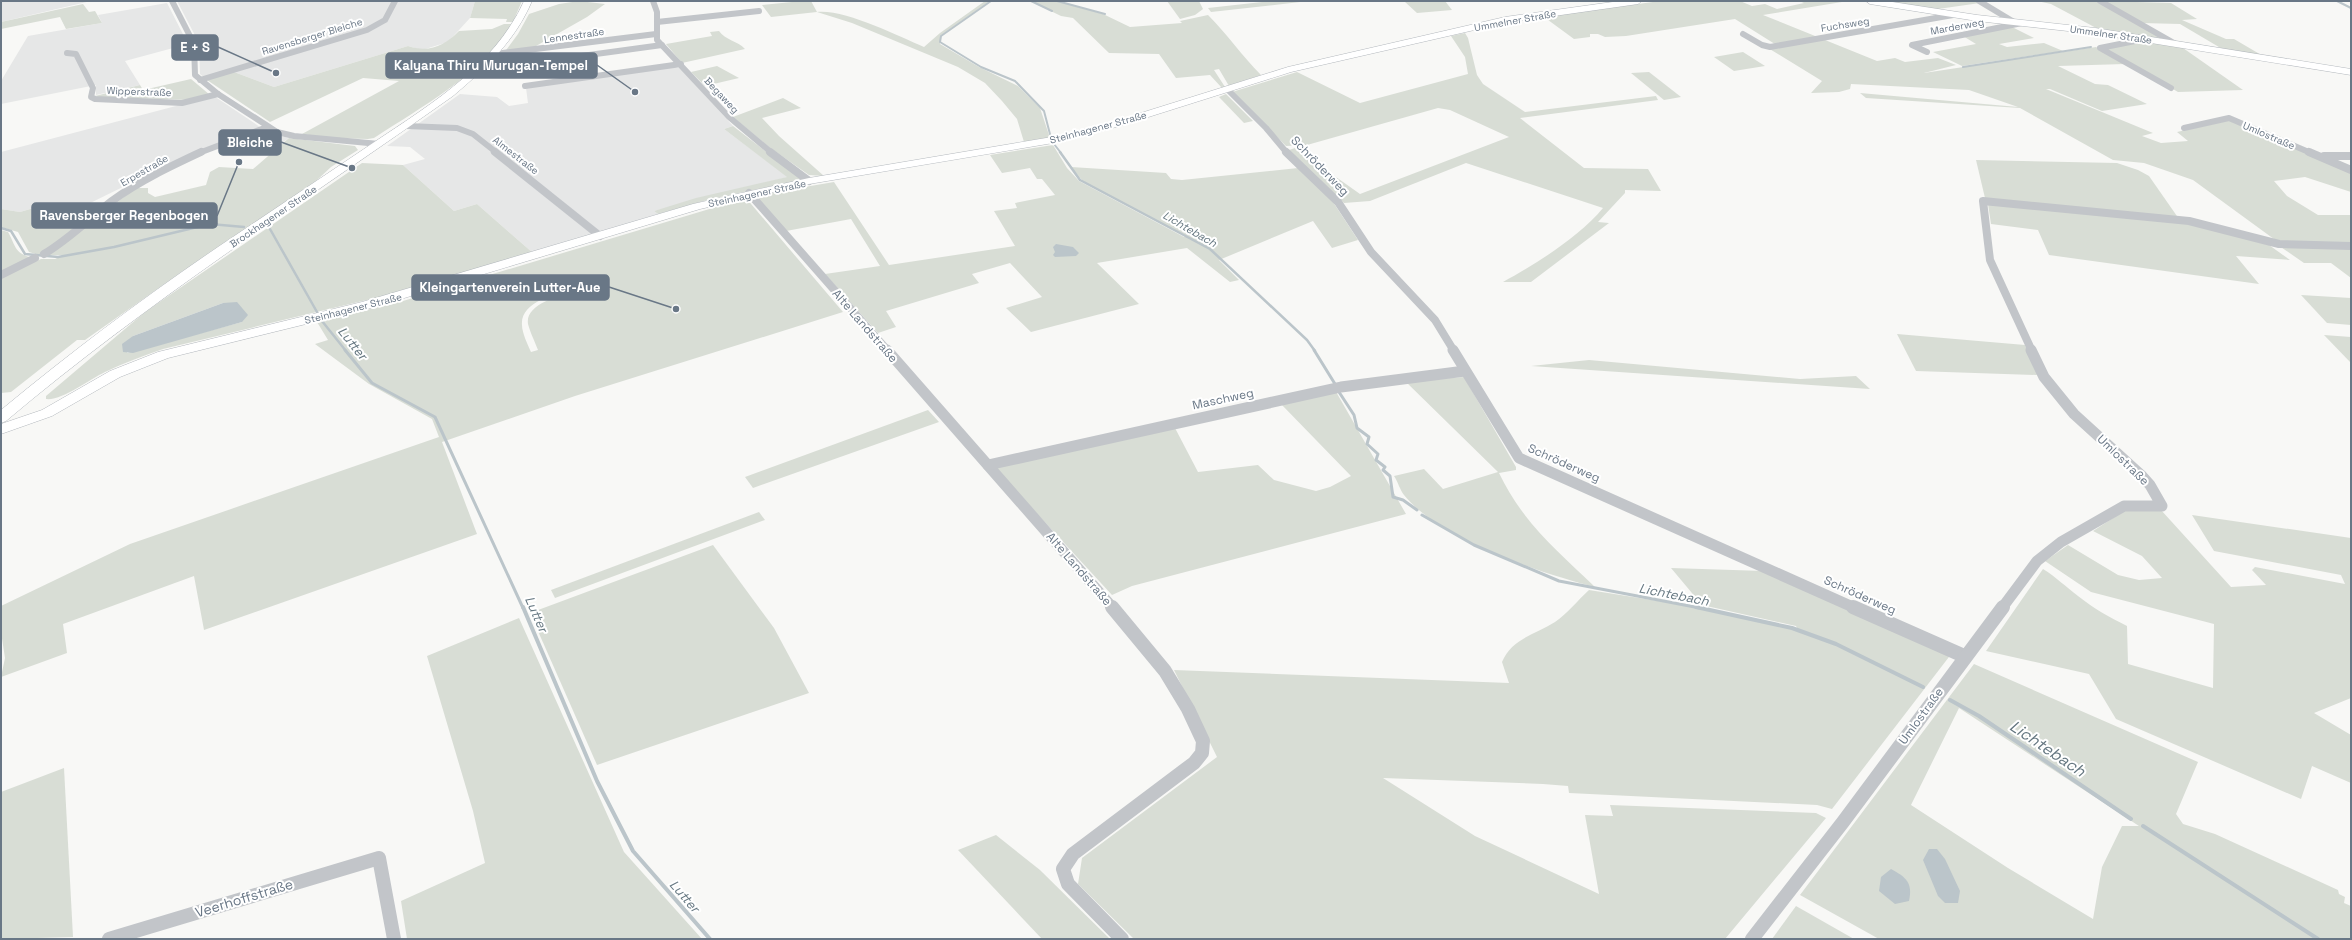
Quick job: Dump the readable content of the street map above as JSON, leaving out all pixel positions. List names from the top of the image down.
{
  "streets": {
    "main road": ["Ummelner Straße", "Steinhagener Straße", "Brockhagener Straße"],
    "street": [
      "Fuchsweg",
      "Marderweg",
      "Lennestraße",
      "Ravensberger Bleiche",
      "Wipperstraße",
      "Begaweg",
      "Umlostraße",
      "Almestraße",
      "Schröderweg",
      "Erpestraße",
      "Alte Landstraße",
      "Maschweg",
      "Veerhoffstraße"
    ]
  },
  "crossings": [
    ["Ummelner Straße", "Fuchsweg"],
    ["Ummelner Straße", "Marderweg"],
    ["Ummelner Straße", "Steinhagener Straße"],
    ["Lennestraße", "Begaweg"],
    ["Lennestraße", "Brockhagener Straße"],
    ["Begaweg", "Steinhagener Straße"],
    ["Steinhagener Straße", "Almestraße"],
    ["Steinhagener Straße", "Schröderweg"],
    ["Steinhagener Straße", "Brockhagener Straße"],
    ["Steinhagener Straße", "Alte Landstraße"],
    ["Umlostraße", "Schröderweg"],
    ["Almestraße", "Brockhagener Straße"],
    ["Schröderweg", "Maschweg"],
    ["Alte Landstraße", "Maschweg"]
  ],
  "water": ["Lichtebach", "Lutter"],
  "places": [
    "E + S",
    "Kalyana Thiru Murugan-Tempel",
    "Ravensberger Regenbogen",
    "Bleiche",
    "Kleingartenverein Lutter-Aue"
  ]
}
